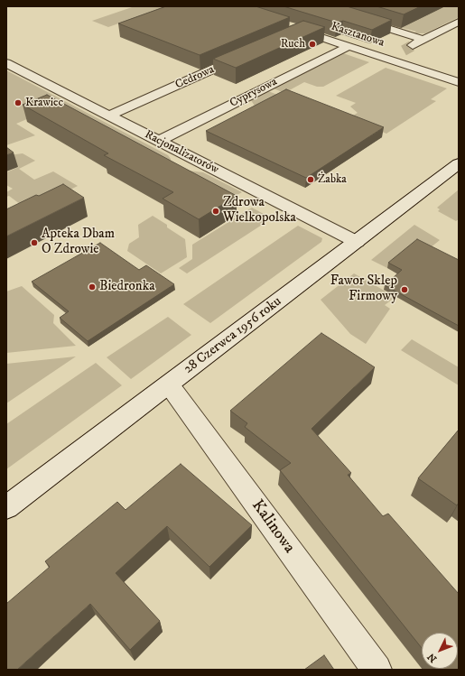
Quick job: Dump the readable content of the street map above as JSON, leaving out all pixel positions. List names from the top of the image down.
{
  "streets": {
    "street": [
      "Kasztanowa",
      "Cedrowa",
      "Cyprysowa",
      "Racjonalizatorów",
      "28 Czerwca 1956 roku",
      "Kalinowa"
    ]
  },
  "crossings": [
    ["Kasztanowa", "Cyprysowa"],
    ["Cedrowa", "Racjonalizatorów"],
    ["Cyprysowa", "Racjonalizatorów"],
    ["Racjonalizatorów", "28 Czerwca 1956 roku"],
    ["28 Czerwca 1956 roku", "Kalinowa"]
  ],
  "places": [
    "Ruch",
    "Krawiec",
    "Żabka",
    "Zdrowa Wielkopolska",
    "Apteka Dbam O Zdrowie",
    "Biedronka",
    "Fawor Sklep Firmowy"
  ],
  "north": "bottom left"
}
